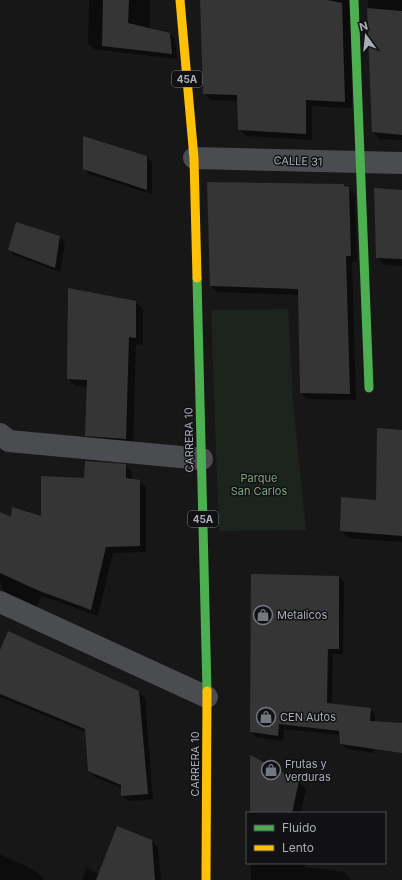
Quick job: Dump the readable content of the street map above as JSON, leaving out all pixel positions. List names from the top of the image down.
{
  "streets": {
    "main road": ["45A", "CARRERA 10"],
    "street": ["CALLE 31"]
  },
  "crossings": [
    ["CALLE 31", "CARRERA 10"]
  ],
  "parks": ["Parque San Carlos"],
  "places": {
    "shop": ["Metalicos", "CEN Autos", "Frutas y verduras"]
  },
  "legend": ["Fluido", "Lento"],
  "north": "top"
}
